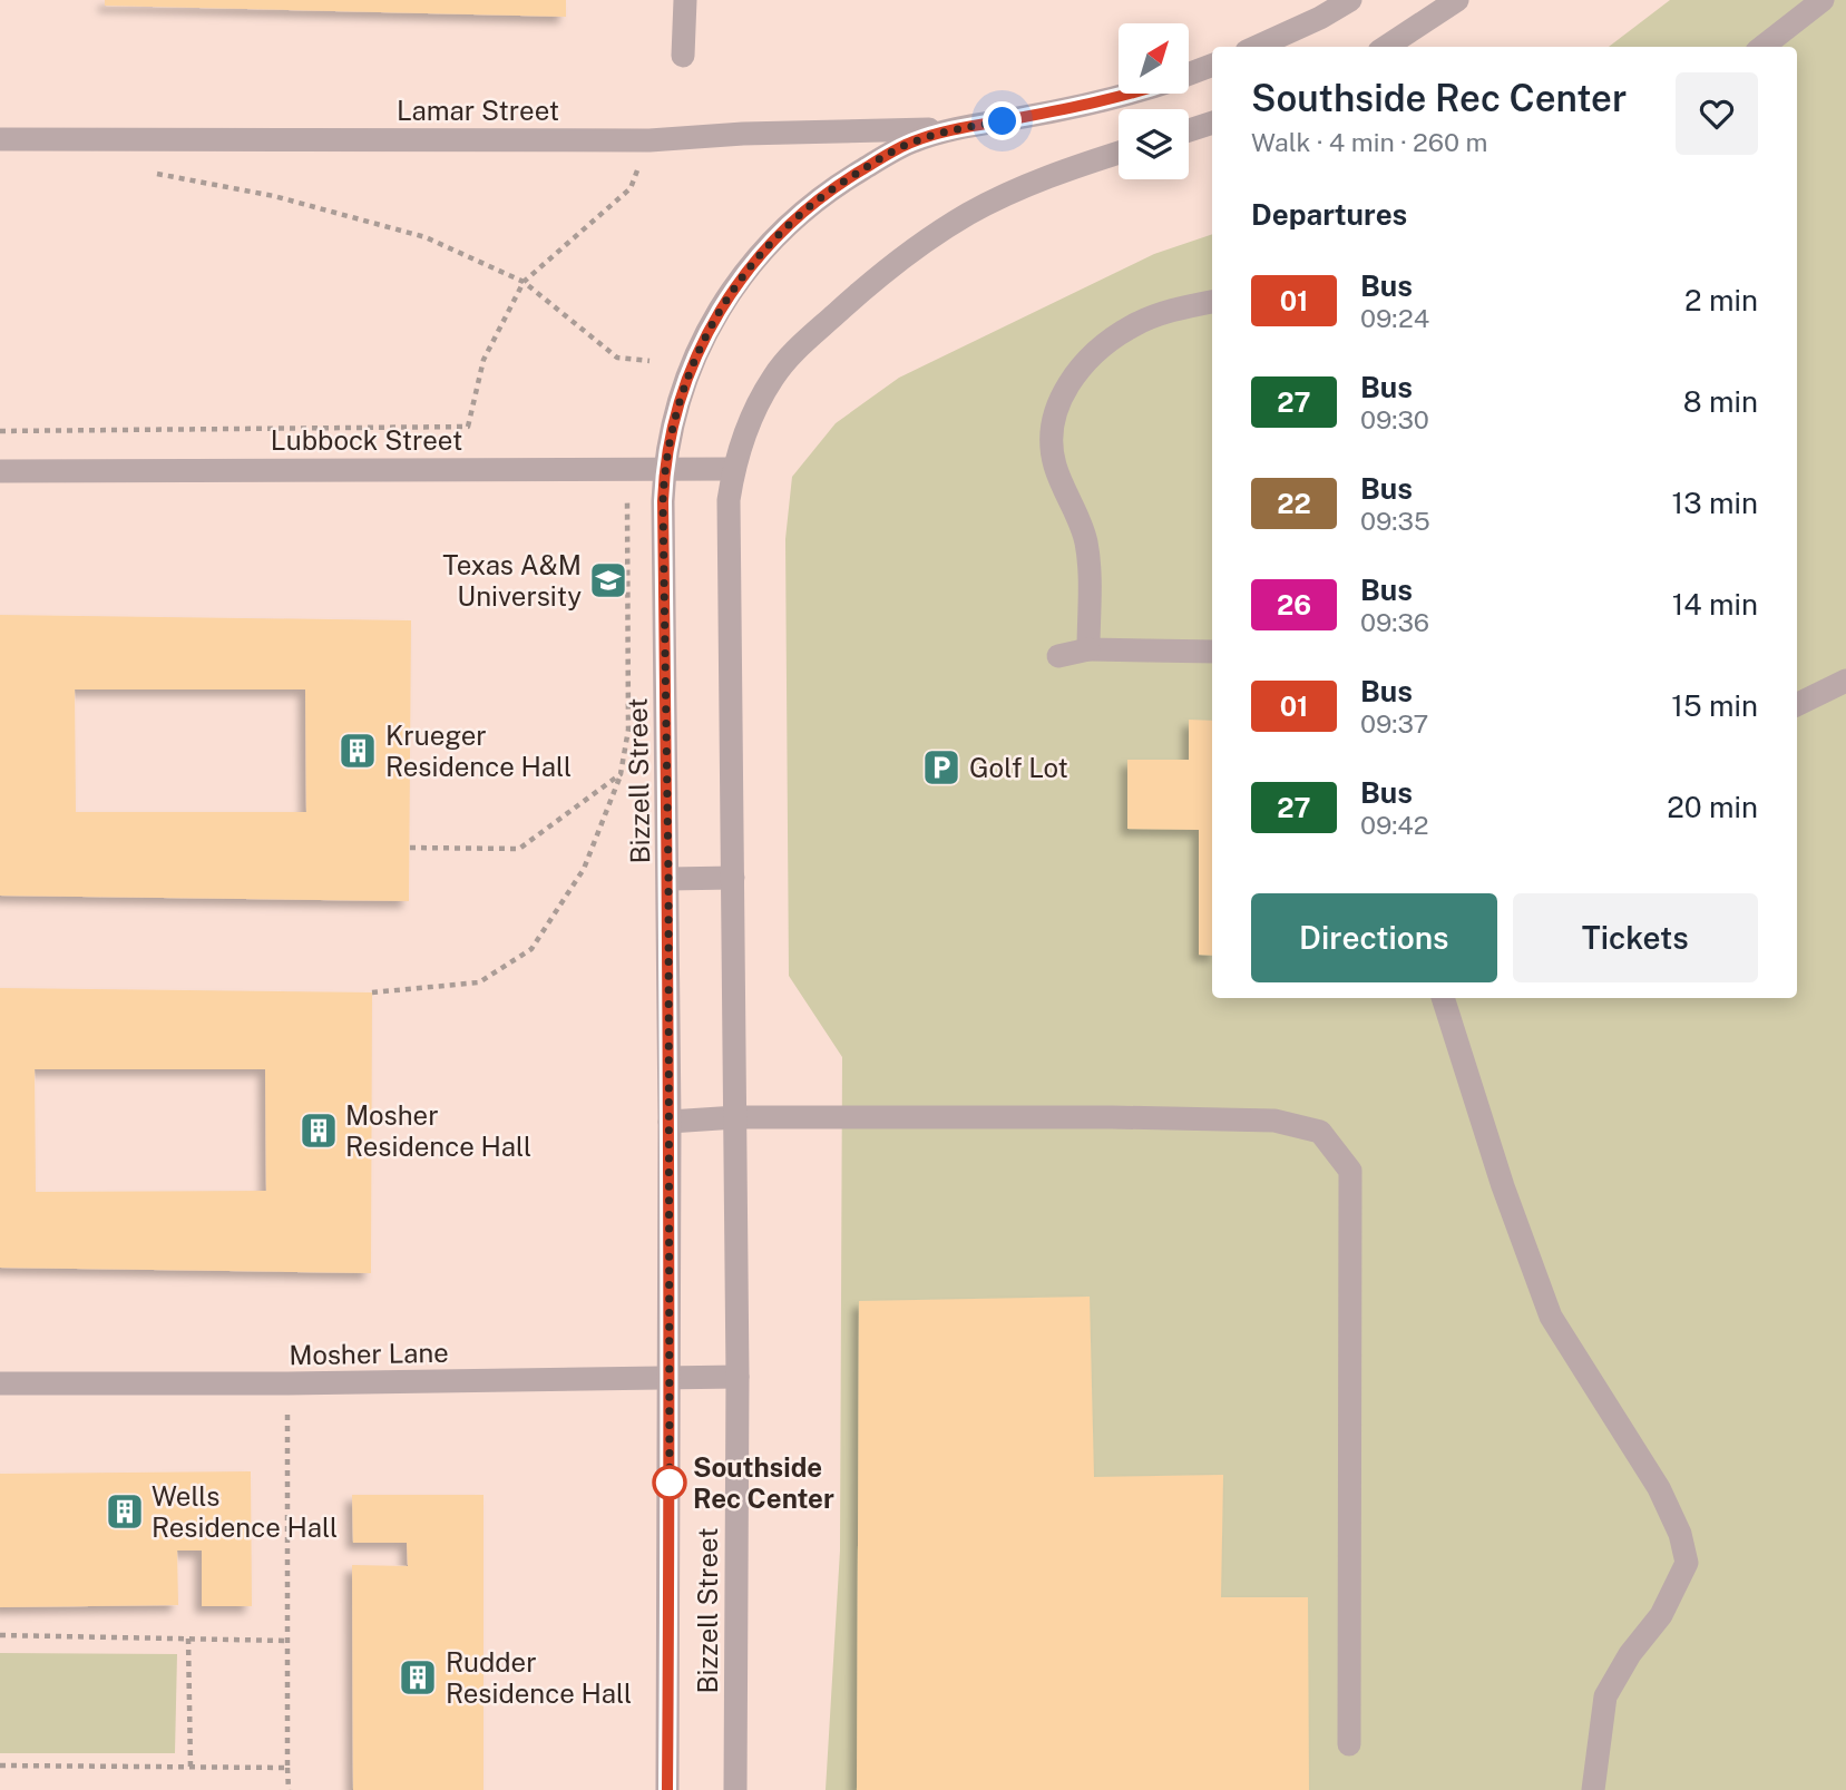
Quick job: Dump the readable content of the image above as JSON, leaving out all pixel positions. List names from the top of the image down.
{
  "streets": {
    "street": [
      "Lamar Street",
      "Lubbock Street",
      "Bizzell Street",
      "Mosher Lane"
    ]
  },
  "crossings": [
    ["Lamar Street", "Bizzell Street"],
    ["Lubbock Street", "Bizzell Street"],
    ["Bizzell Street", "Mosher Lane"]
  ],
  "places": {
    "school or university": ["Texas A&M University"],
    "building": [
      "Krueger Residence Hall",
      "Mosher Residence Hall",
      "Wells Residence Hall",
      "Rudder Residence Hall"
    ],
    "parking": ["Golf Lot"],
    "other": ["Southside Rec Center"]
  },
  "lines": ["bus line 01"],
  "north": "top right",
  "page": {
    "heading": [
      ["Southside Rec Center", "Walk · 4 min · 260 m"],
      "Departures"
    ],
    "list": [
      {
        "mark": "01",
        "name": "Bus",
        "note": "09:24",
        "value": "2 min"
      },
      {
        "mark": "27",
        "name": "Bus",
        "note": "09:30",
        "value": "8 min"
      },
      {
        "mark": "22",
        "name": "Bus",
        "note": "09:35",
        "value": "13 min"
      },
      {
        "mark": "26",
        "name": "Bus",
        "note": "09:36",
        "value": "14 min"
      },
      {
        "mark": "01",
        "name": "Bus",
        "note": "09:37",
        "value": "15 min"
      },
      {
        "mark": "27",
        "name": "Bus",
        "note": "09:42",
        "value": "20 min"
      }
    ],
    "buttons": ["Directions", "Tickets"]
  }
}
